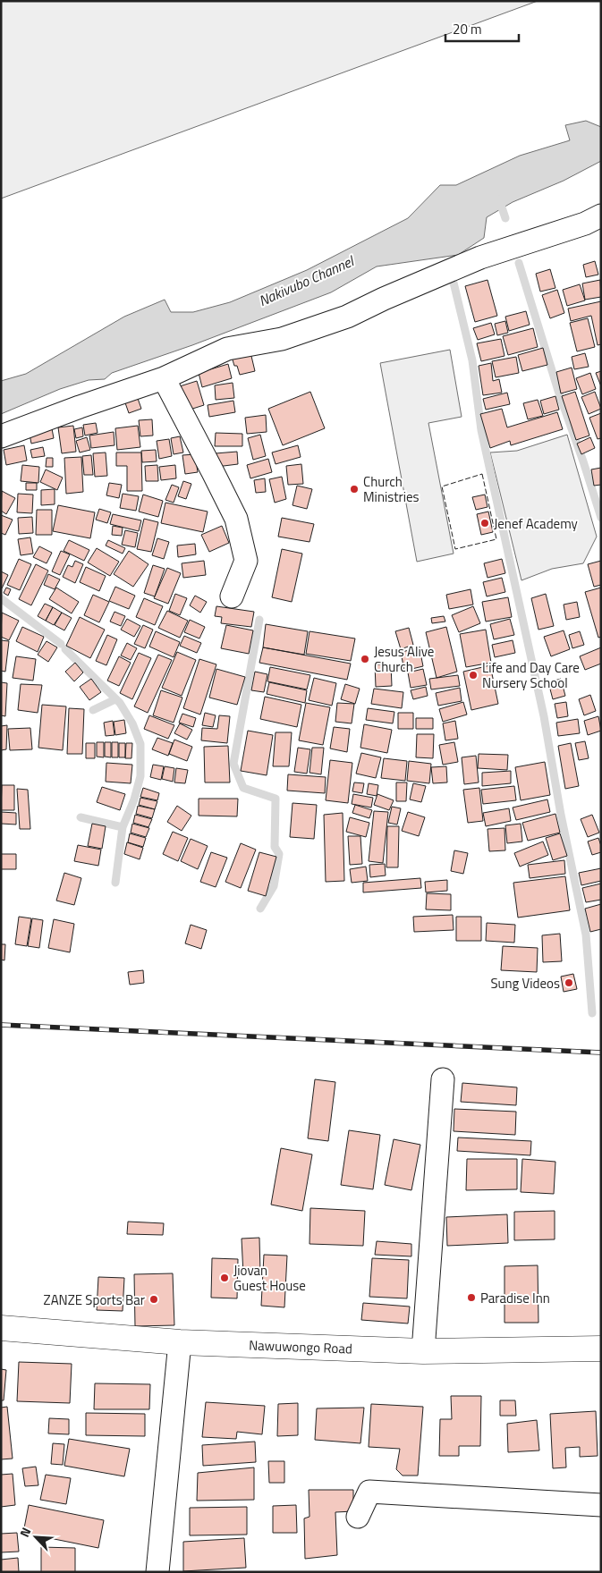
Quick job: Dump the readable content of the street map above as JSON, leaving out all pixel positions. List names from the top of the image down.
{
  "streets": {
    "street": ["Nawuwongo Road"]
  },
  "water": ["Nakivubo Channel"],
  "places": [
    "Church Ministries",
    "Jenef Academy",
    "Jesus Alive Church",
    "Life and Day Care Nursery School",
    "Sung Videos",
    "Jiovan Guest House",
    "Paradise Inn",
    "ZANZE Sports Bar"
  ],
  "scale_bar": "20 m",
  "north": "top left"
}
